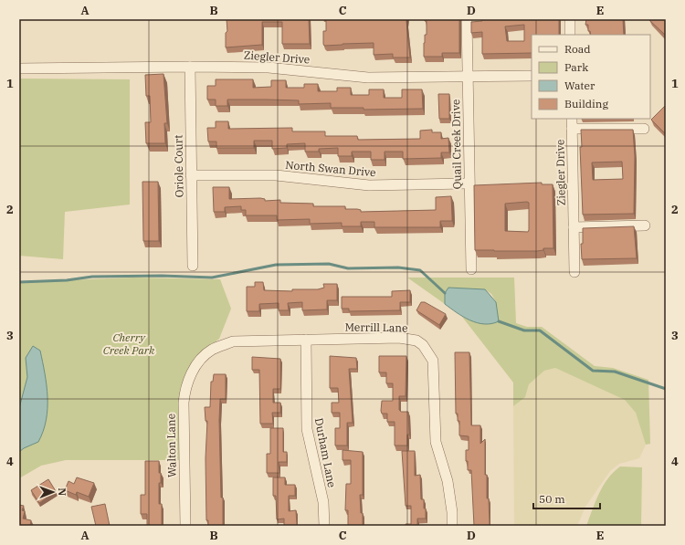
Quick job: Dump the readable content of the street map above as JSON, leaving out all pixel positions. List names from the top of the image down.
{
  "streets": {
    "street": [
      "Ziegler Drive",
      "Quail Creek Drive",
      "Oriole Court",
      "North Swan Drive",
      "Merrill Lane",
      "Walton Lane",
      "Durham Lane"
    ]
  },
  "crossings": [
    ["Ziegler Drive", "Quail Creek Drive"],
    ["Ziegler Drive", "Oriole Court"],
    ["Quail Creek Drive", "North Swan Drive"],
    ["Oriole Court", "North Swan Drive"],
    ["Merrill Lane", "Walton Lane"],
    ["Merrill Lane", "Durham Lane"]
  ],
  "parks": ["Cherry Creek Park"],
  "legend": [
    "Road",
    "Park",
    "Water",
    "Building"
  ],
  "scale_bar": "50 m",
  "north": "right",
  "grid": {
    "columns": [
      "A",
      "B",
      "C",
      "D",
      "E"
    ],
    "rows": [
      "1",
      "2",
      "3",
      "4"
    ]
  }
}
